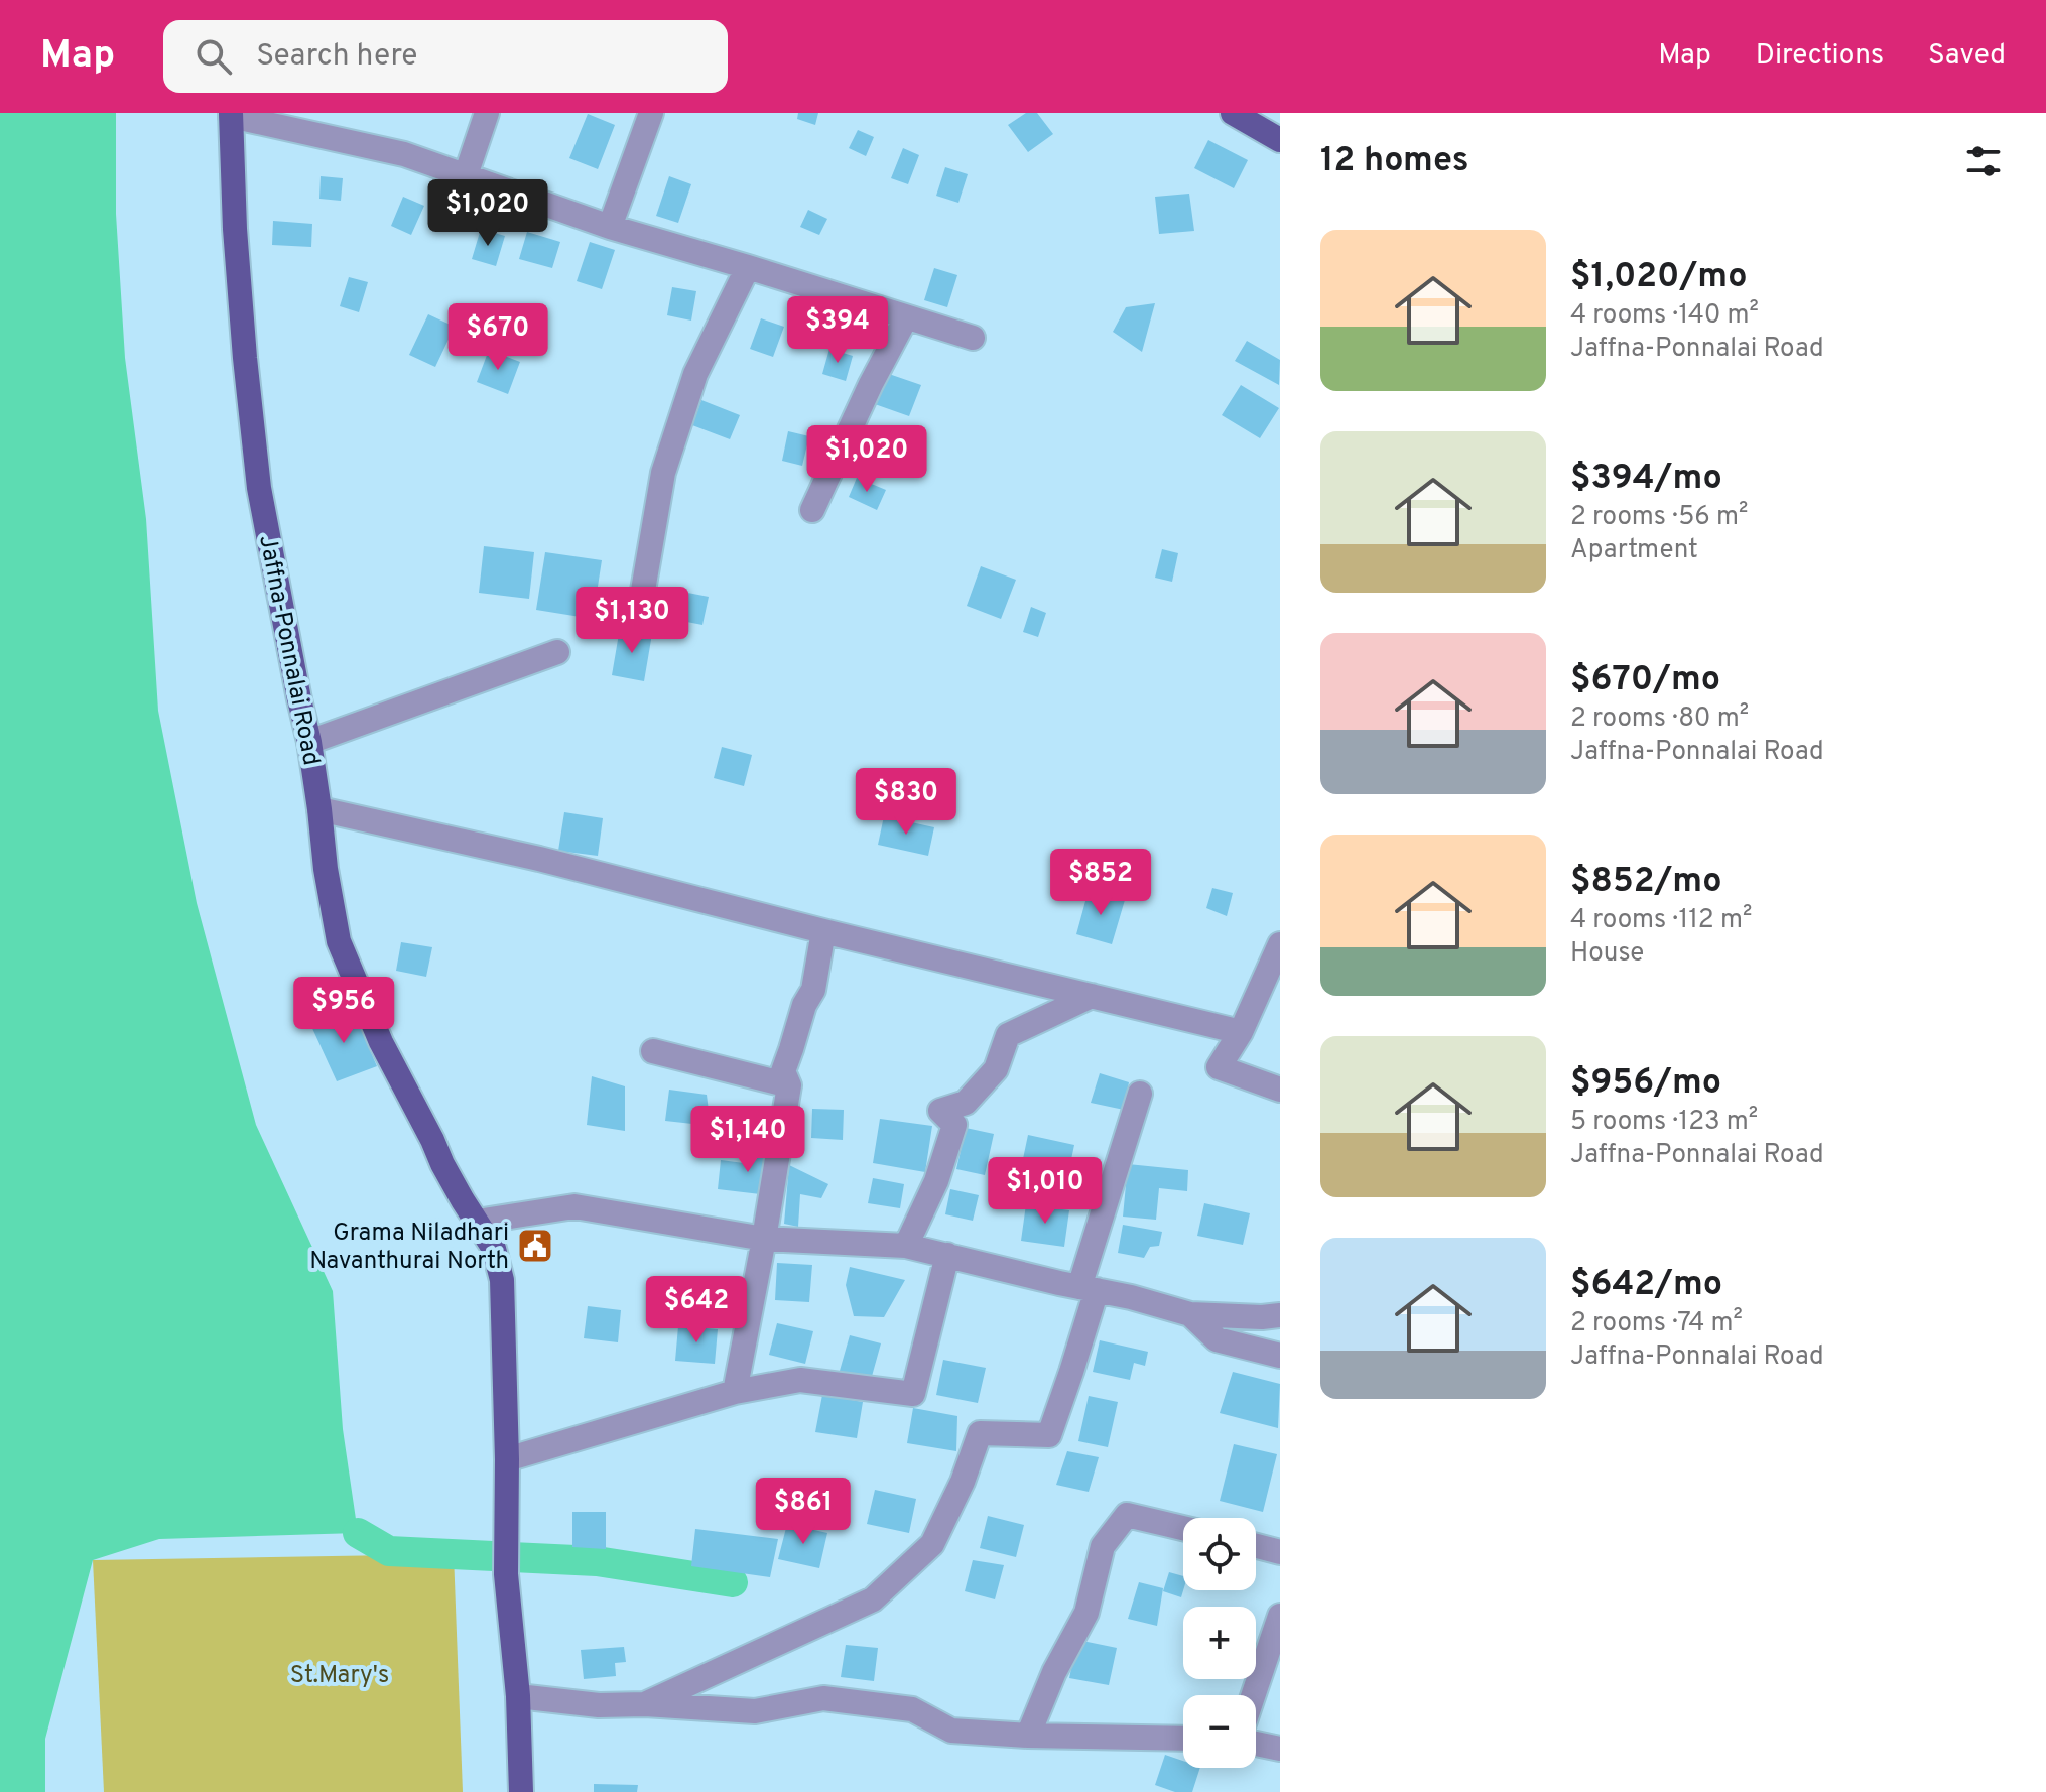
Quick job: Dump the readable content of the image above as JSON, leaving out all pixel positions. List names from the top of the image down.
{
  "streets": {
    "main road": ["Jaffna-Ponnalai Road"]
  },
  "parks": ["St.Mary's"],
  "places": {
    "public building": ["Grama Niladhari Navanthurai North"]
  },
  "page": {
    "header": "Map",
    "search": "Search here",
    "nav": ["Map", "Directions", "Saved"],
    "heading": "12 homes",
    "price": [
      "$1,020",
      "$394",
      "$670",
      "$1,020",
      "$1,130",
      "$830",
      "$852",
      "$956",
      "$1,140",
      "$1,010",
      "$642",
      "$861"
    ],
    "list": [
      {
        "name": "$1,020/mo",
        "note": "4 rooms · 140 m² · Jaffna-Ponnalai Road"
      },
      {
        "name": "$394/mo",
        "note": "2 rooms · 56 m² · Apartment"
      },
      {
        "name": "$670/mo",
        "note": "2 rooms · 80 m² · Jaffna-Ponnalai Road"
      },
      {
        "name": "$852/mo",
        "note": "4 rooms · 112 m² · House"
      },
      {
        "name": "$956/mo",
        "note": "5 rooms · 123 m² · Jaffna-Ponnalai Road"
      },
      {
        "name": "$642/mo",
        "note": "2 rooms · 74 m² · Jaffna-Ponnalai Road"
      }
    ],
    "map_buttons": ["+", "−"]
  }
}
